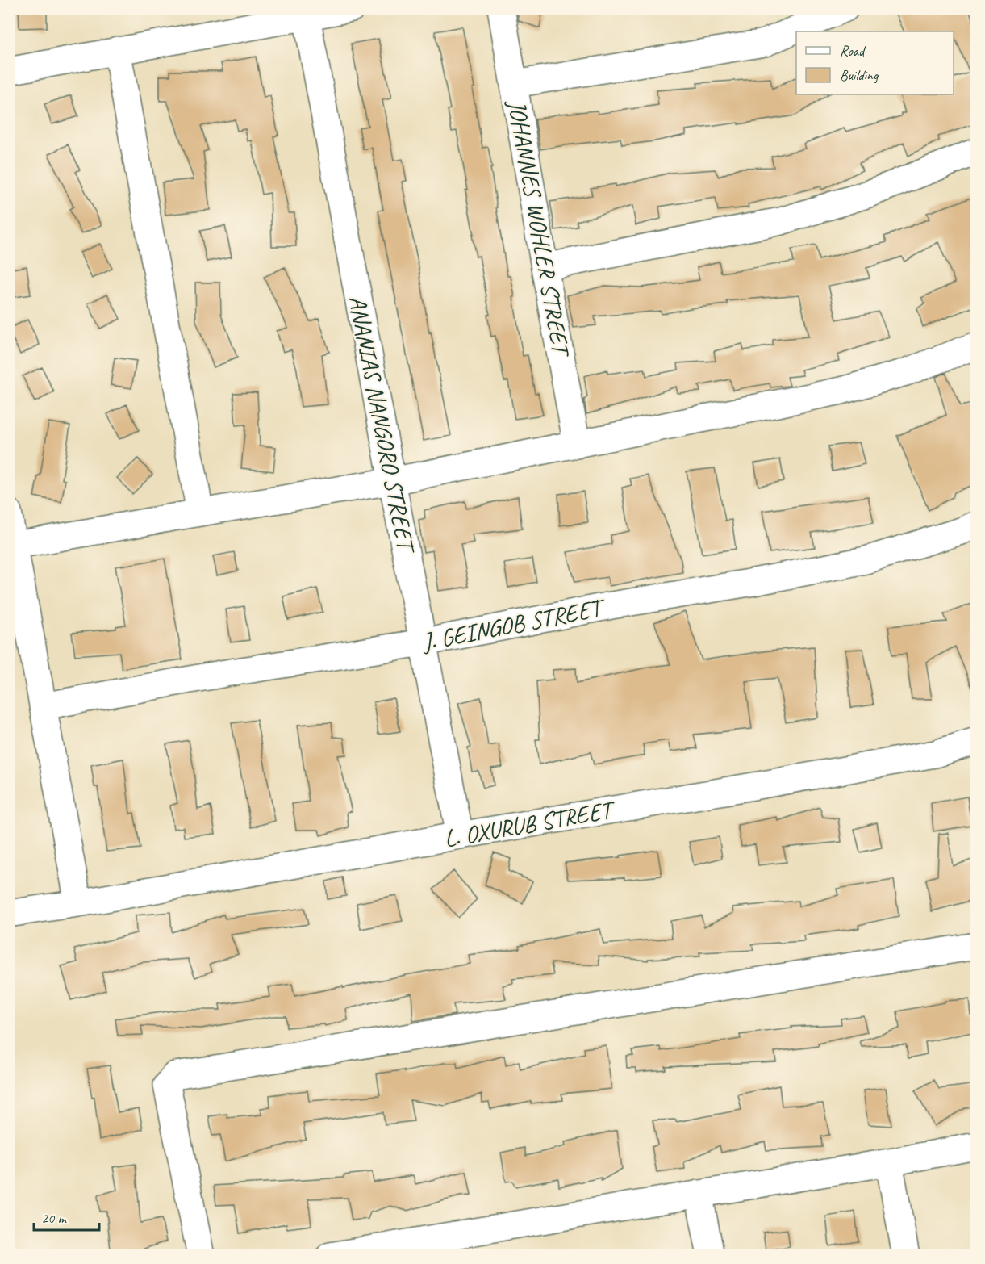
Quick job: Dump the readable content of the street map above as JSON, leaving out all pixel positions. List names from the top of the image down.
{
  "streets": {
    "street": [
      "JOHANNES WOHLER STREET",
      "ANANIAS NANGORO STREET",
      "J. GEINGOB STREET",
      "L. OXURUB STREET"
    ]
  },
  "crossings": [
    ["ANANIAS NANGORO STREET", "J. GEINGOB STREET"],
    ["ANANIAS NANGORO STREET", "L. OXURUB STREET"]
  ],
  "legend": ["Road", "Building"],
  "scale_bar": "20 m"
}
